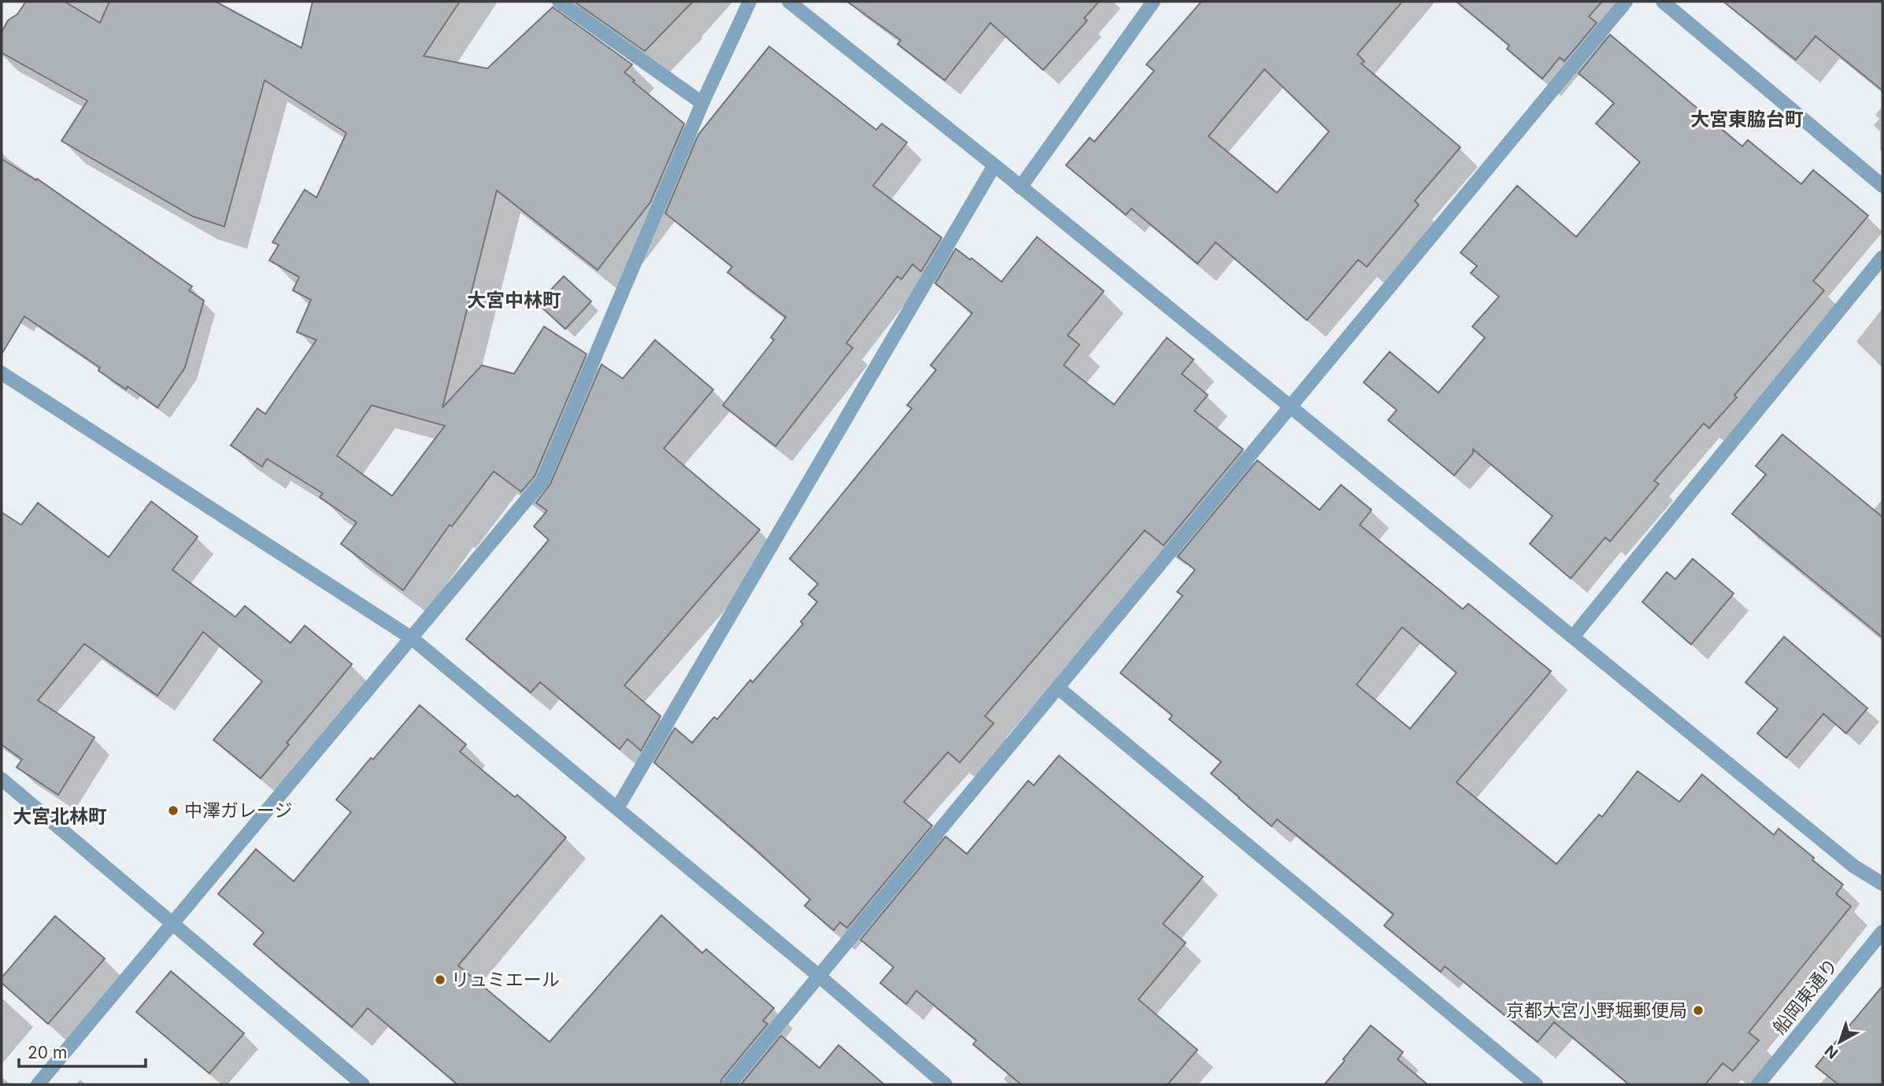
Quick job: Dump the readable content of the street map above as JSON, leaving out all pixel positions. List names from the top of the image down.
{
  "streets": {
    "street": ["船岡東通り"]
  },
  "districts": ["大宮東脇台町", "大宮中林町", "大宮北林町"],
  "places": ["中澤ガレージ", "リュミエール", "京都大宮小野堀郵便局"],
  "scale_bar": "20 m",
  "north": "bottom left"
}
